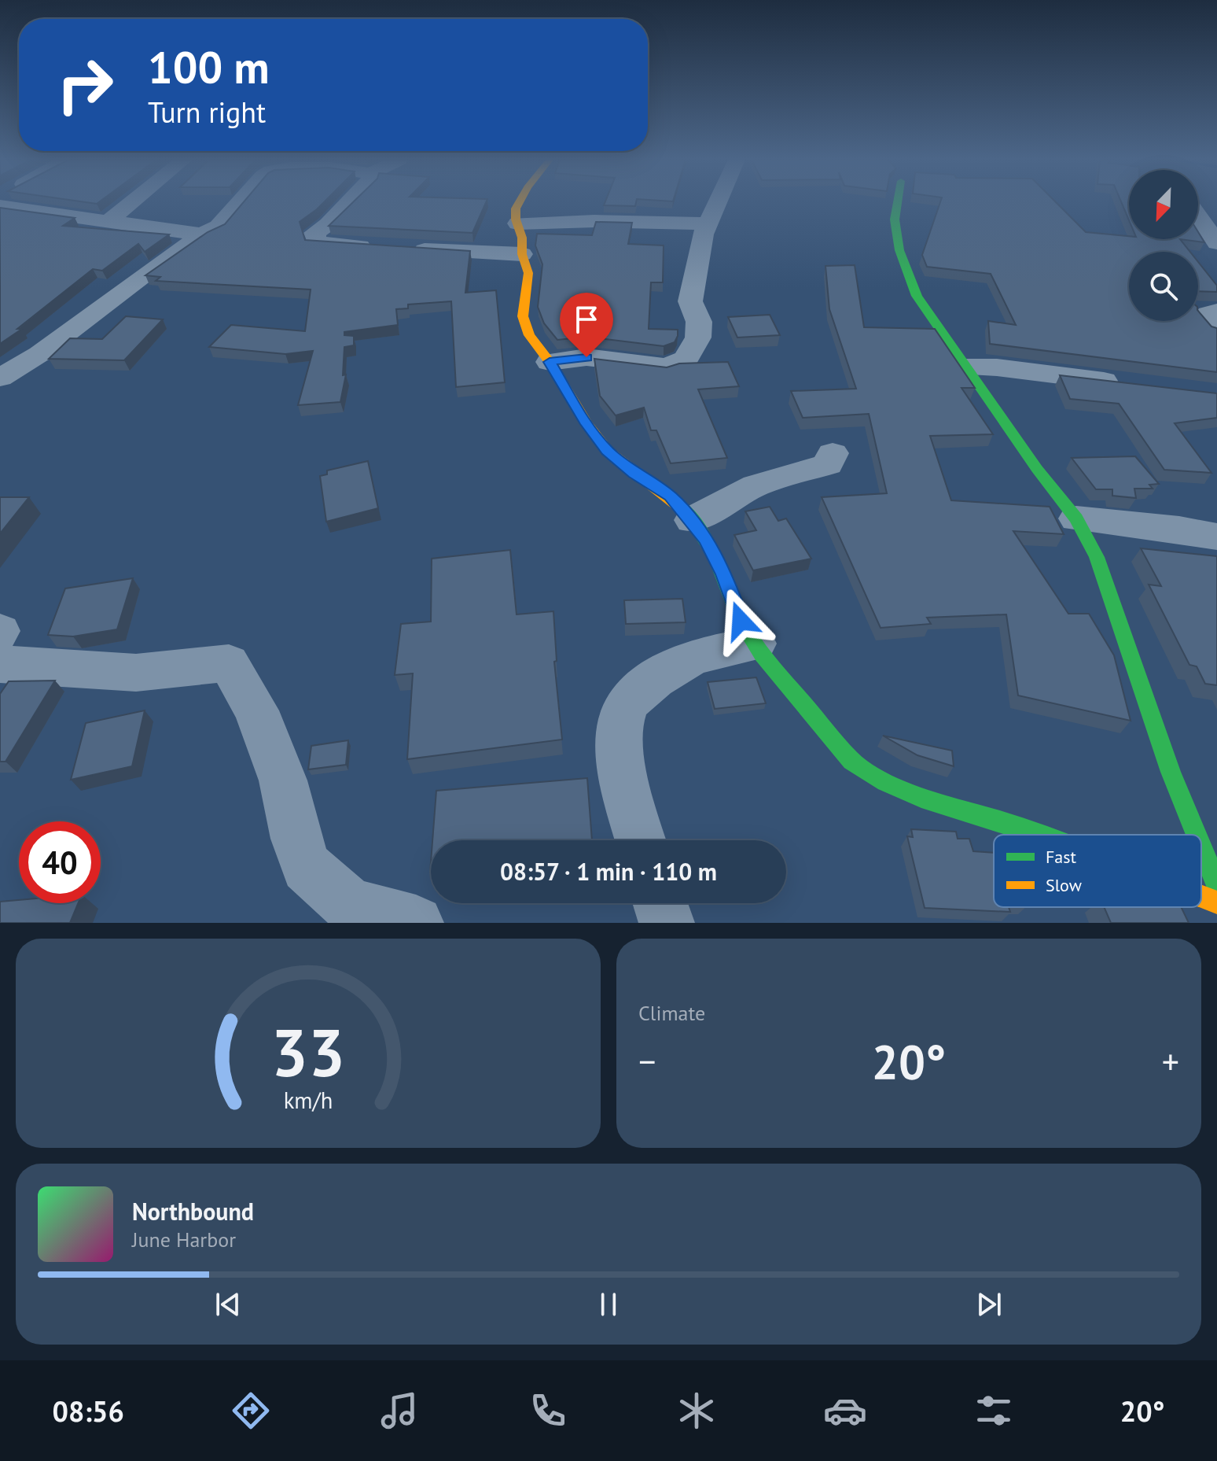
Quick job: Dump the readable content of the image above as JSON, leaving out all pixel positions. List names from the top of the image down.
{
  "legend": ["Fast", "Slow"],
  "north": "bottom left",
  "page": {
    "turn": ["100 m", "Turn right"],
    "limit": "40",
    "trip": "08:57 · 1 min · 110 m",
    "tile": "Climate",
    "heat": ["−", "20°", "+"],
    "song": ["Northbound", "June Harbor"],
    "tabs": ["08:56", "20°"],
    "gauge": ["33", "km/h"]
  }
}
